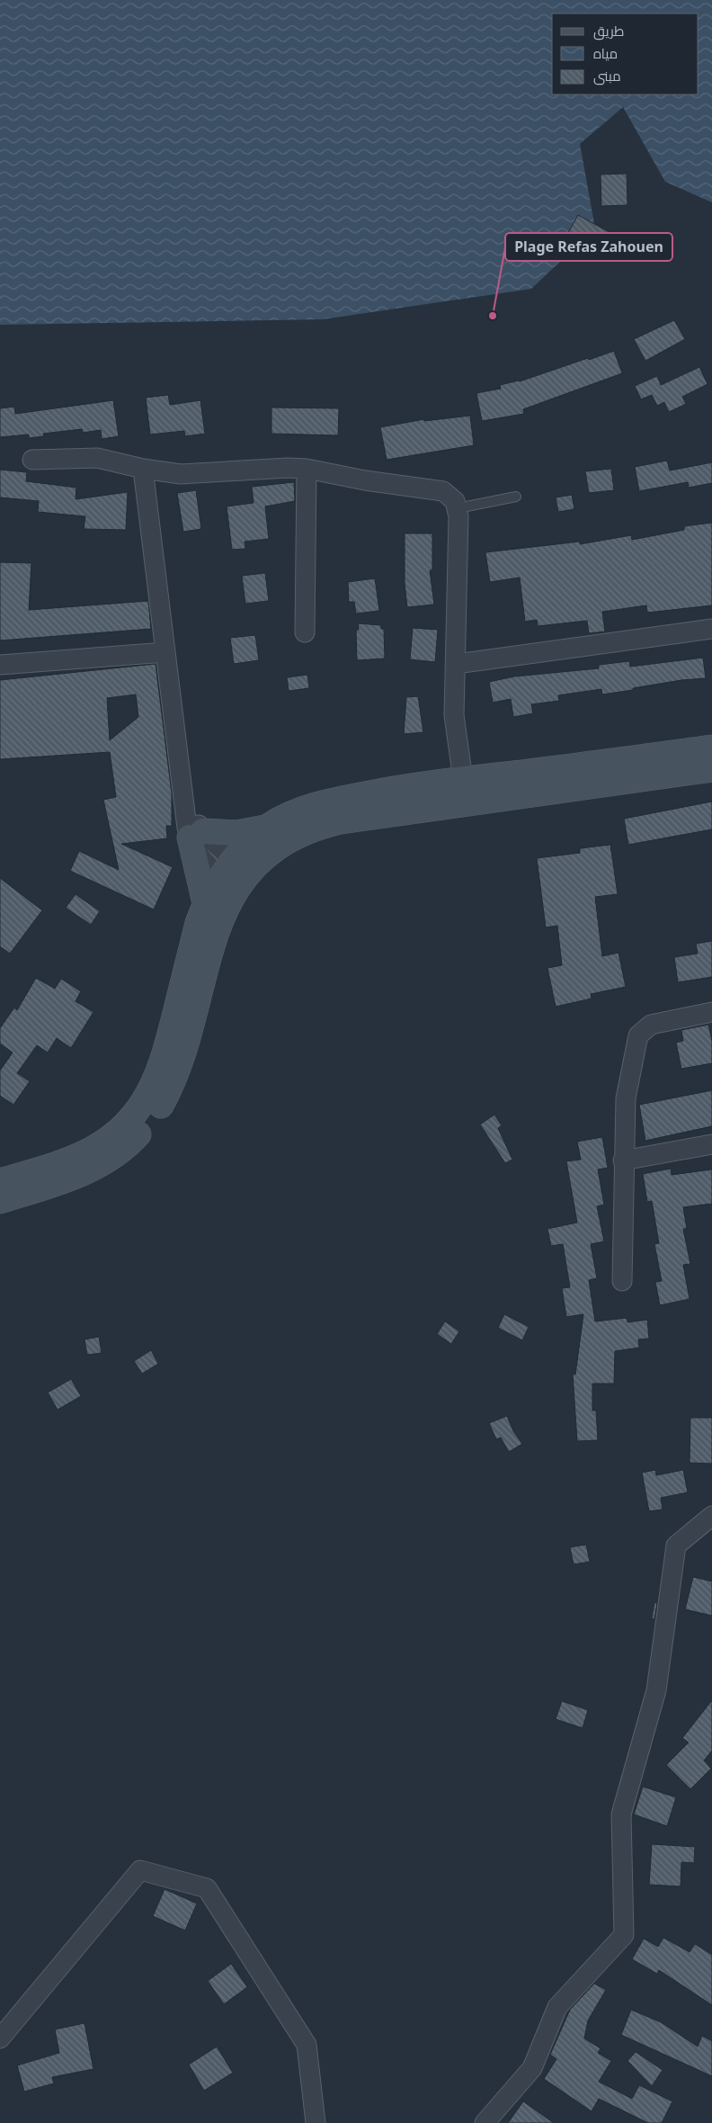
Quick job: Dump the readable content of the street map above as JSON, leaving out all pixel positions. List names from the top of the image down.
{
  "places": ["Plage Refas Zahouen"],
  "legend": ["طريق", "مياه", "مبنى"]
}
